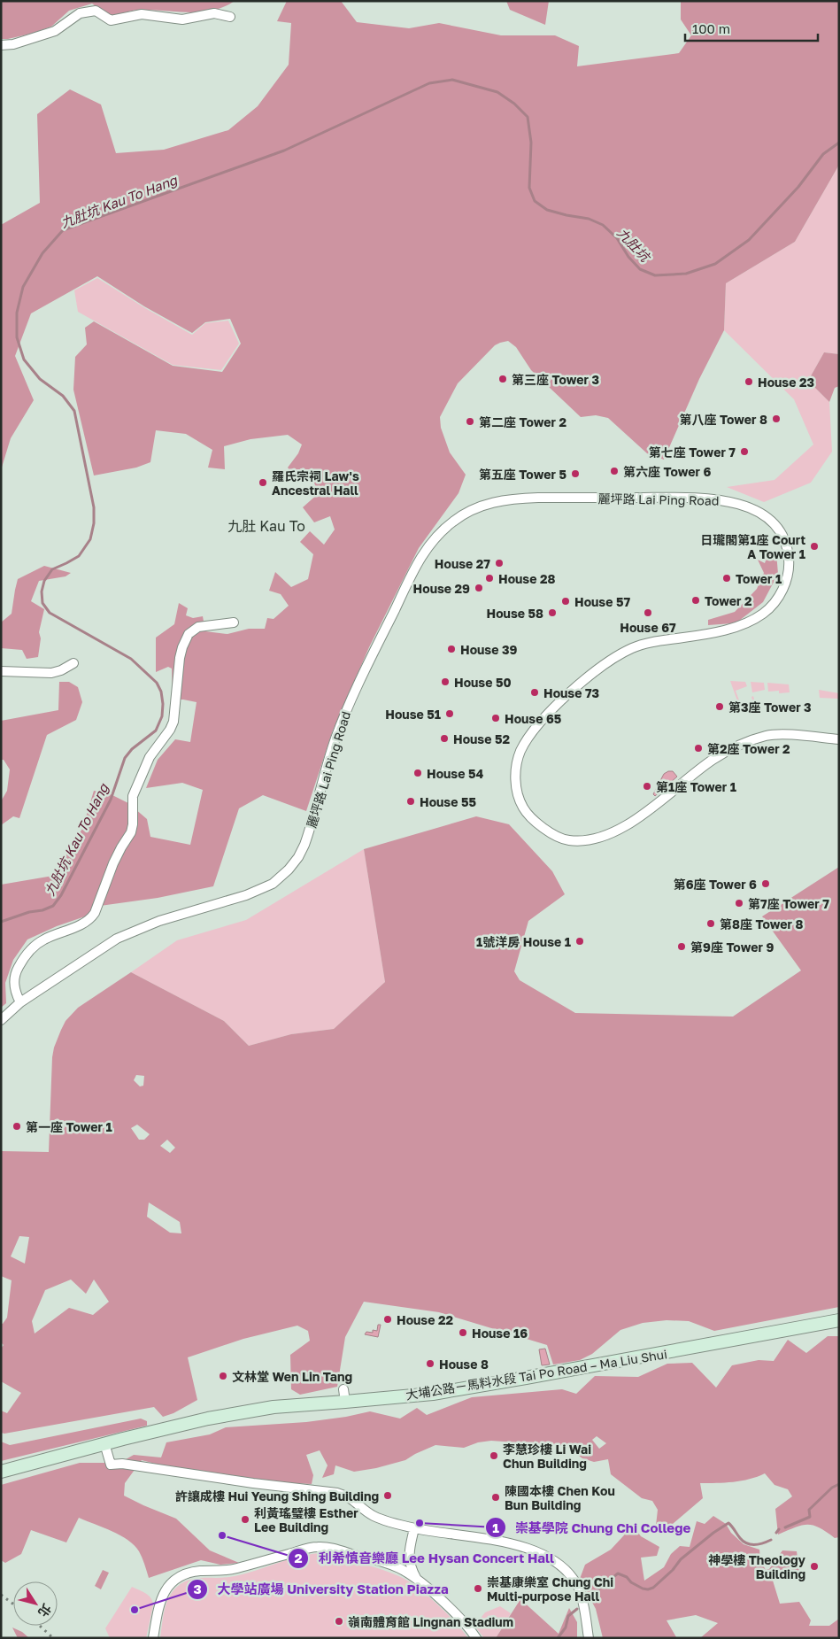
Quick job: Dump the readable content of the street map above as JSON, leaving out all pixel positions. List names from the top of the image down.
{
  "streets": {
    "main road": ["大埔公路－馬料水段 Tai Po Road – Ma Liu Shui"],
    "street": ["麗坪路 Lai Ping Road"]
  },
  "districts": ["九肚 Kau To"],
  "water": ["九肚坑 Kau To Hang", "九肚坑"],
  "places": [
    "第三座 Tower 3",
    "House 23",
    "第八座 Tower 8",
    "第二座 Tower 2",
    "第七座 Tower 7",
    "第六座 Tower 6",
    "第五座 Tower 5",
    "羅氏宗祠 Law's Ancestral Hall",
    "日瓏閣第1座 Court A Tower 1",
    "House 27",
    "House 28",
    "Tower 1",
    "House 29",
    "Tower 2",
    "House 57",
    "House 58",
    "House 67",
    "House 39",
    "House 50",
    "House 73",
    "第3座 Tower 3",
    "House 51",
    "House 65",
    "House 52",
    "第2座 Tower 2",
    "House 54",
    "第1座 Tower 1",
    "House 55",
    "第6座 Tower 6",
    "第7座 Tower 7",
    "第8座 Tower 8",
    "1號洋房 House 1",
    "第9座 Tower 9",
    "第一座 Tower 1",
    "House 22",
    "House 16",
    "House 8",
    "文林堂 Wen Lin Tang",
    "李慧珍樓 Li Wai Chun Building",
    "許讓成樓 Hui Yeung Shing Building",
    "陳國本樓 Chen Kou Bun Building",
    "利黃瑤璧樓 Esther Lee Building",
    "崇基學院 Chung Chi College",
    "利希慎音樂廳 Lee Hysan Concert Hall",
    "神學樓 Theology Building",
    "崇基康樂室 Chung Chi Multi-purpose Hall",
    "大學站廣場 University Station Piazza",
    "嶺南體育館 Lingnan Stadium"
  ],
  "scale_bar": "100 m",
  "north": "bottom right"
}
